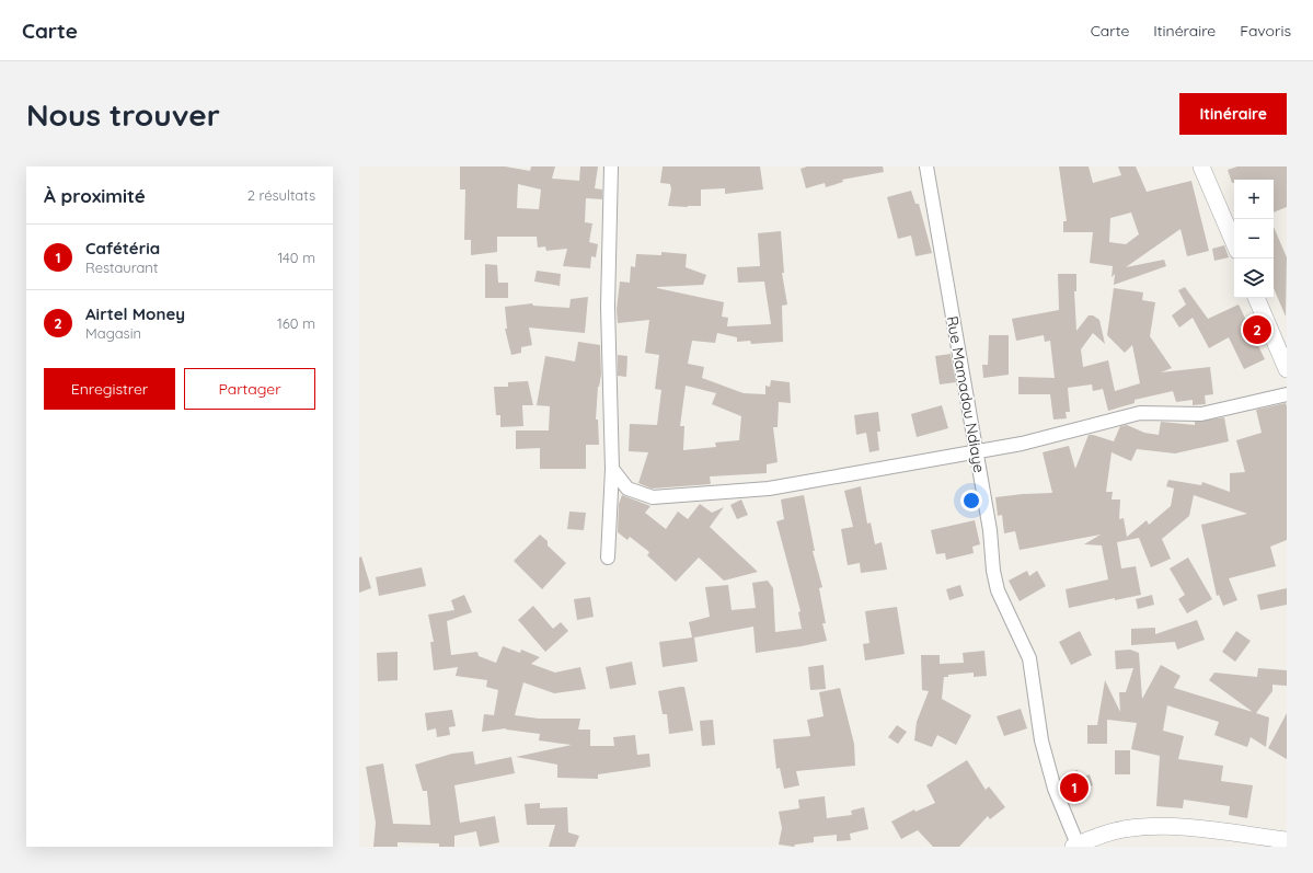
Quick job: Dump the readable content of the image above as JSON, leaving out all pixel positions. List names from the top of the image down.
{
  "streets": {
    "street": ["Rue Mamadou Ndiaye"]
  },
  "page": {
    "header": "Carte",
    "nav": ["Carte", "Itinéraire", "Favoris"],
    "buttons": [
      "Itinéraire",
      ["Enregistrer", "Partager"]
    ],
    "title": "Nous trouver",
    "heading": ["À proximité", "2 résultats"],
    "map_buttons": ["+", "−"],
    "list": [
      {
        "mark": "1",
        "name": "Cafétéria",
        "note": "Restaurant",
        "value": "140 m"
      },
      {
        "mark": "2",
        "name": "Airtel Money",
        "note": "Magasin",
        "value": "160 m"
      }
    ],
    "pins": ["2", "1"]
  }
}
